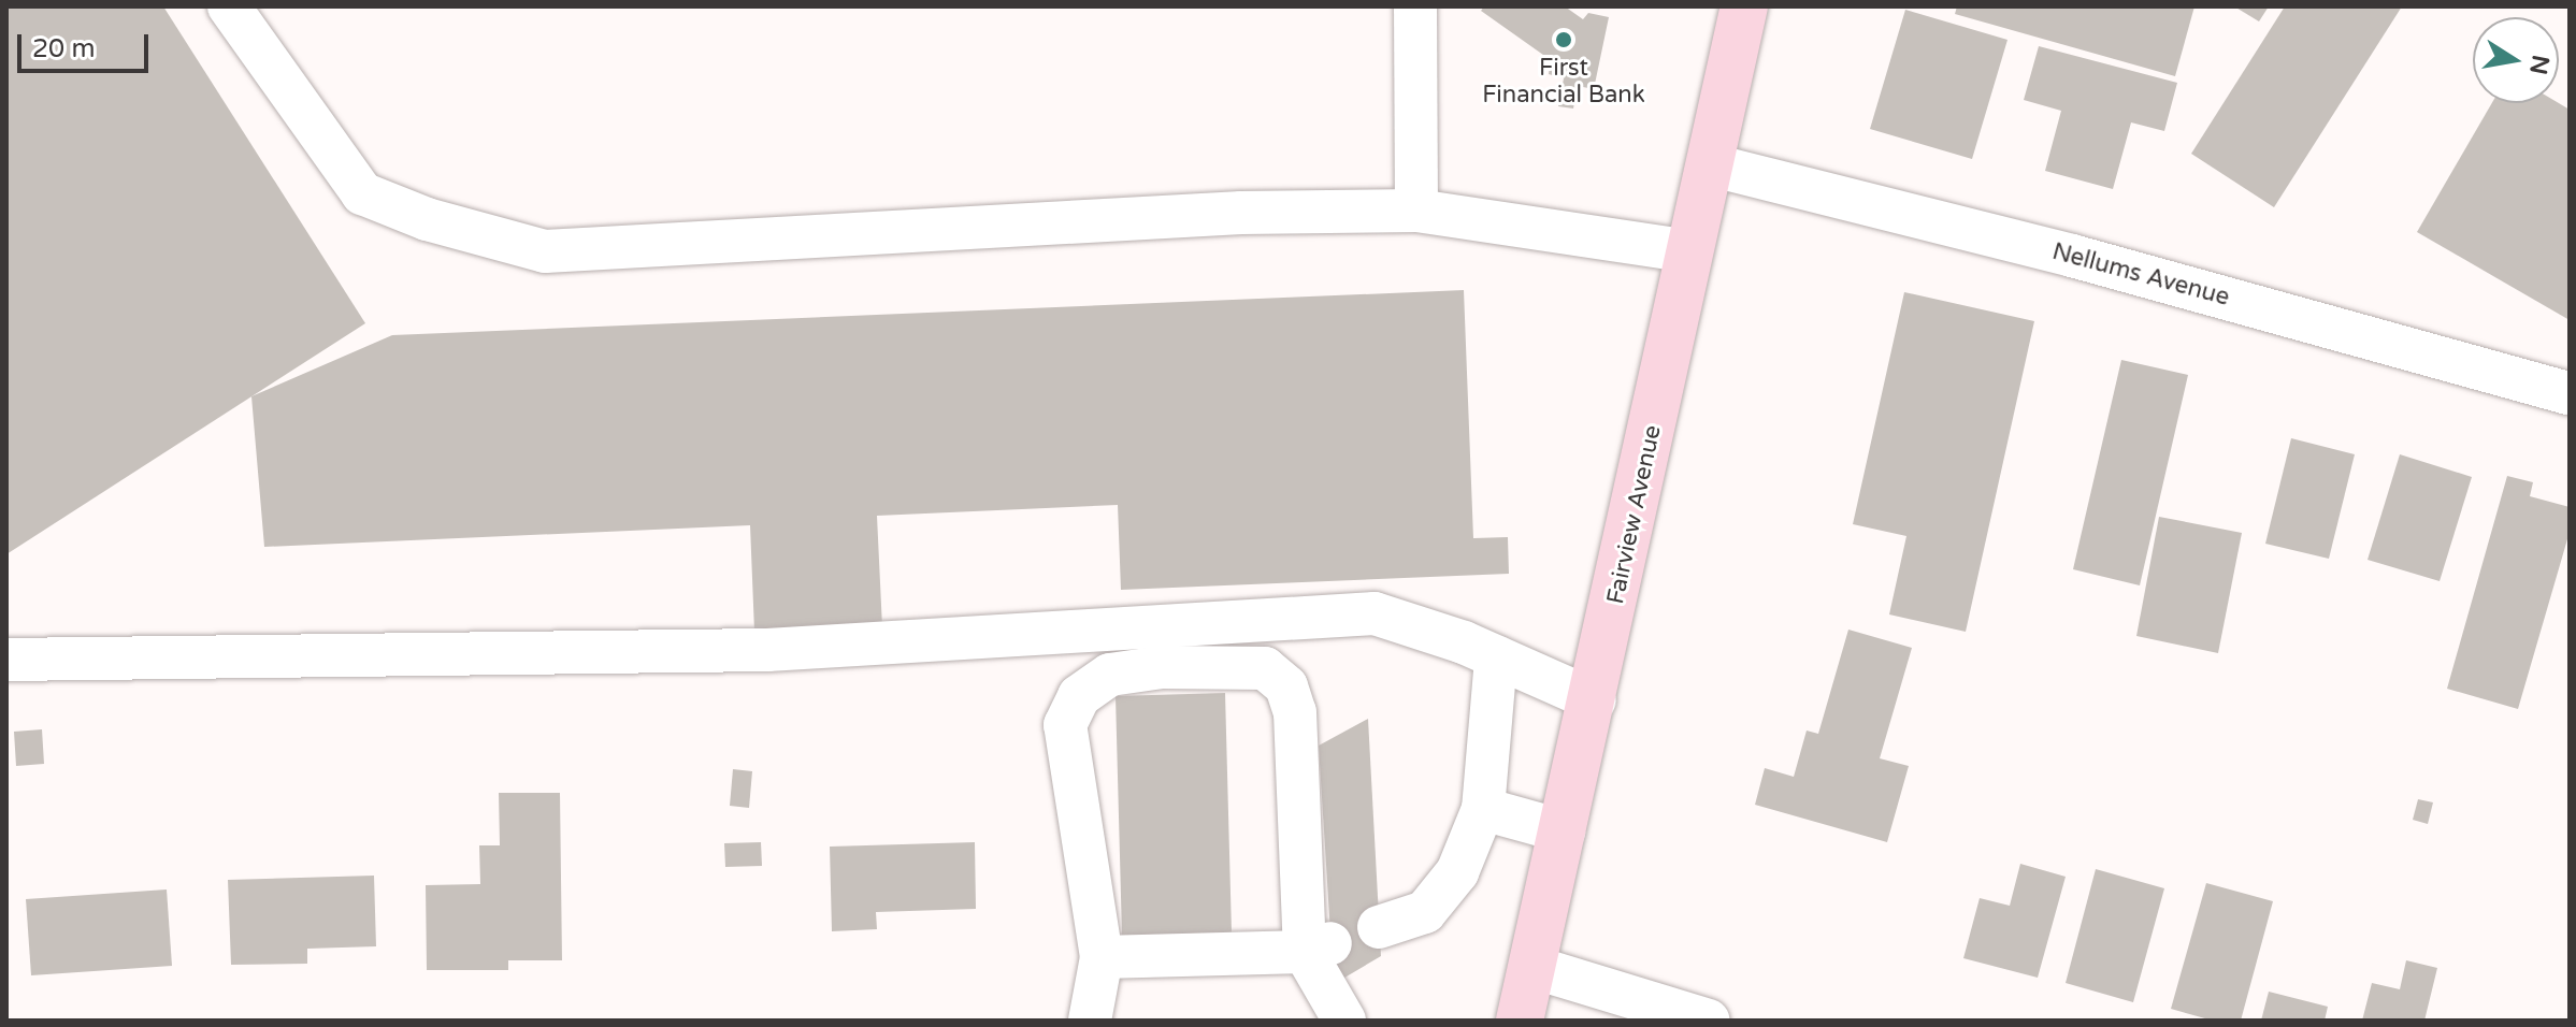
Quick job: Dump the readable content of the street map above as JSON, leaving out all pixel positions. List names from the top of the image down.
{
  "streets": {
    "main road": ["Fairview Avenue"],
    "street": ["Nellums Avenue"]
  },
  "crossings": [
    ["Nellums Avenue", "Fairview Avenue"]
  ],
  "places": ["First Financial Bank"],
  "scale_bar": "20 m",
  "north": "right"
}
